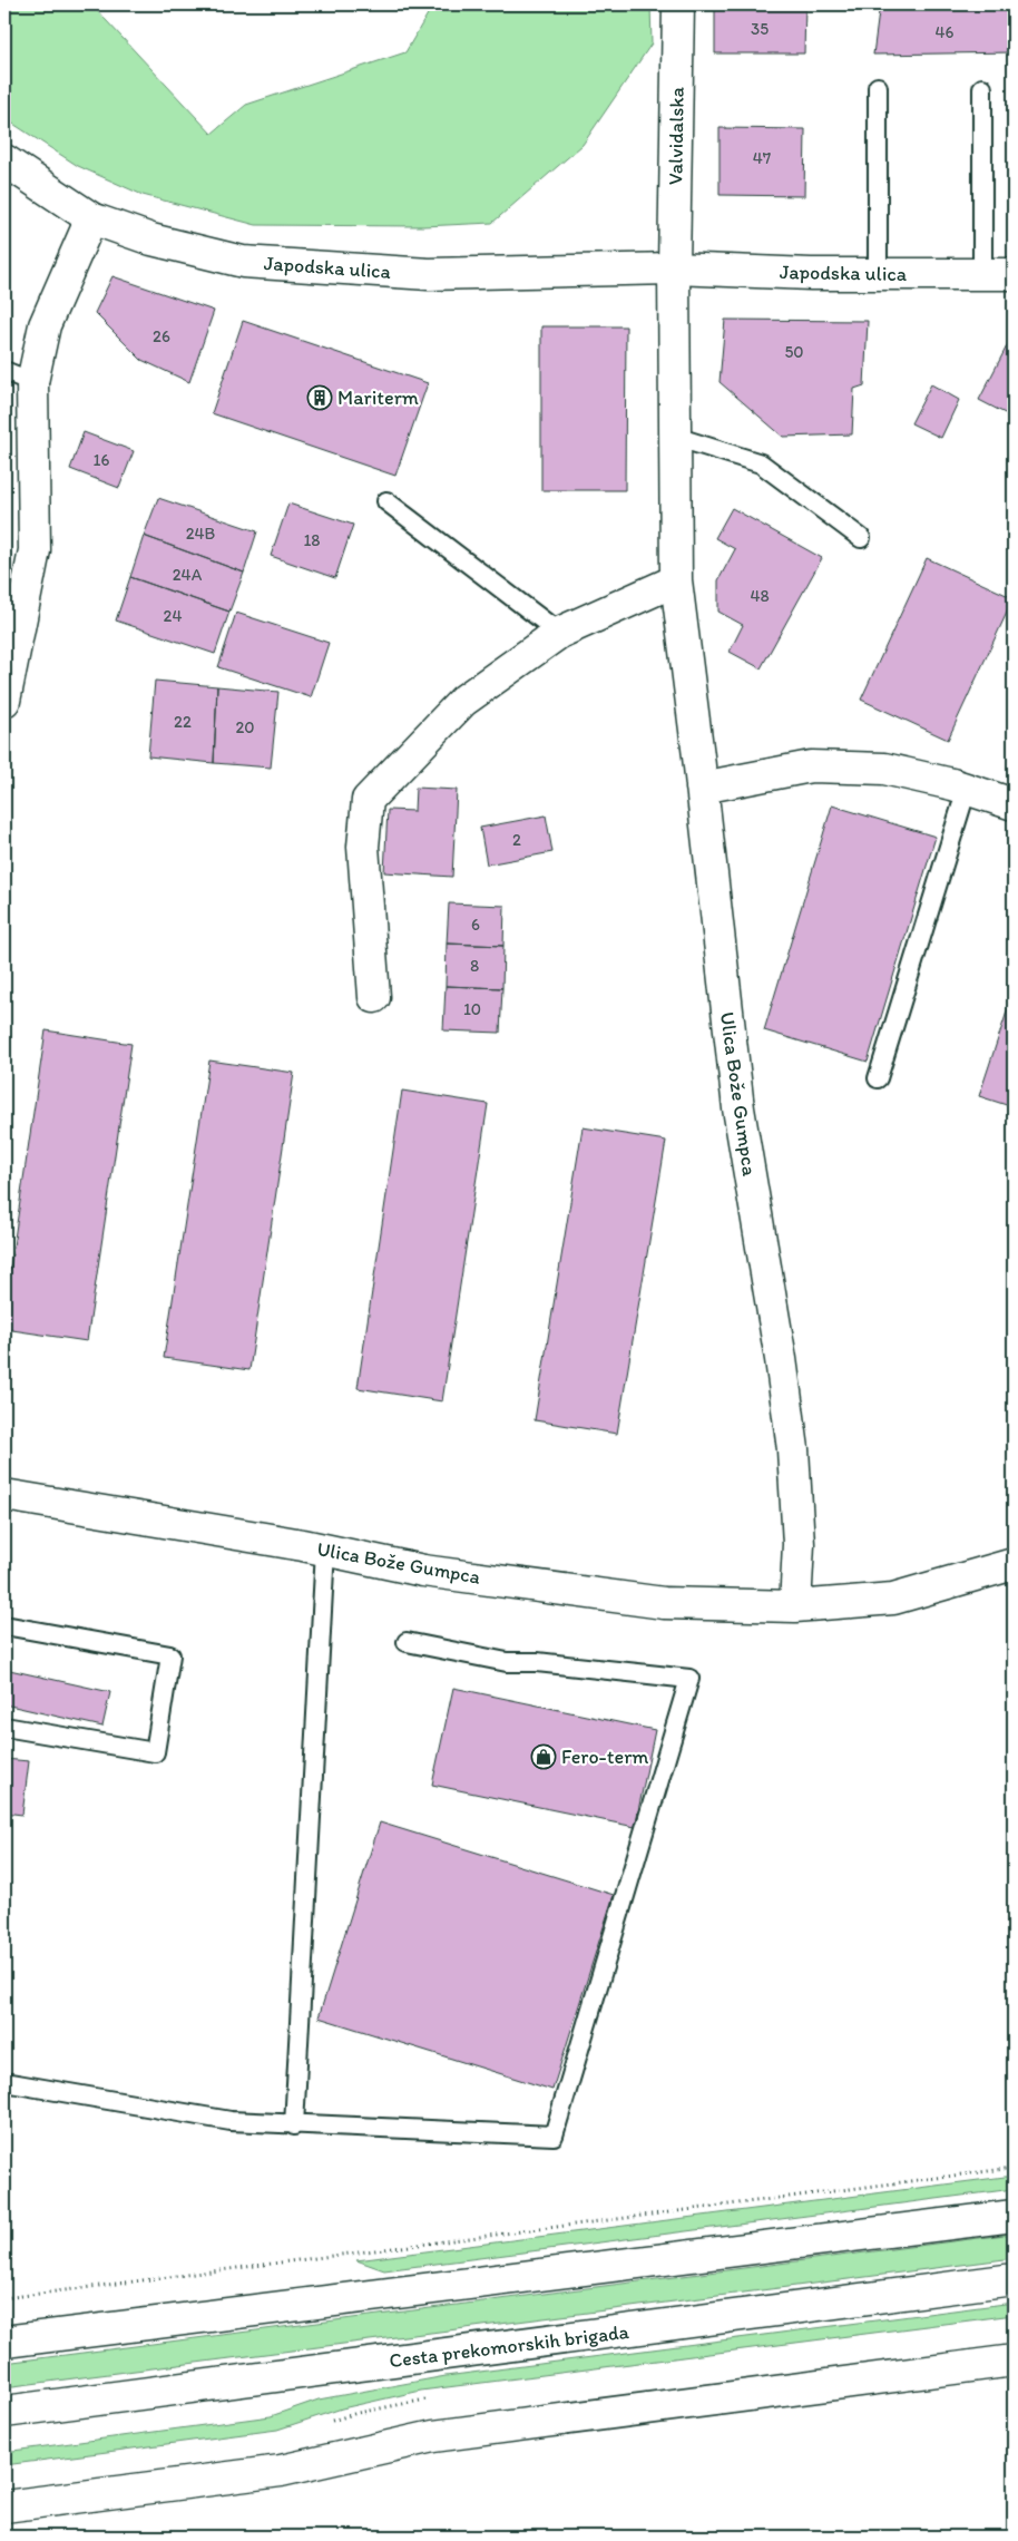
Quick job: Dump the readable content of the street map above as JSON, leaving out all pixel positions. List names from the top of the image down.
{
  "streets": {
    "street": [
      "Valvidalska",
      "Japodska ulica",
      "Ulica Bože Gumpca",
      "Cesta prekomorskih brigada"
    ]
  },
  "crossings": [
    ["Valvidalska", "Japodska ulica"]
  ],
  "places": {
    "building": ["Mariterm"],
    "shop": ["Fero-term"]
  },
  "house_numbers": [
    "35",
    "46",
    "47",
    "26",
    "50",
    "16",
    "24B",
    "18",
    "24A",
    "48",
    "24",
    "22",
    "20",
    "2",
    "6",
    "8",
    "10"
  ]
}
